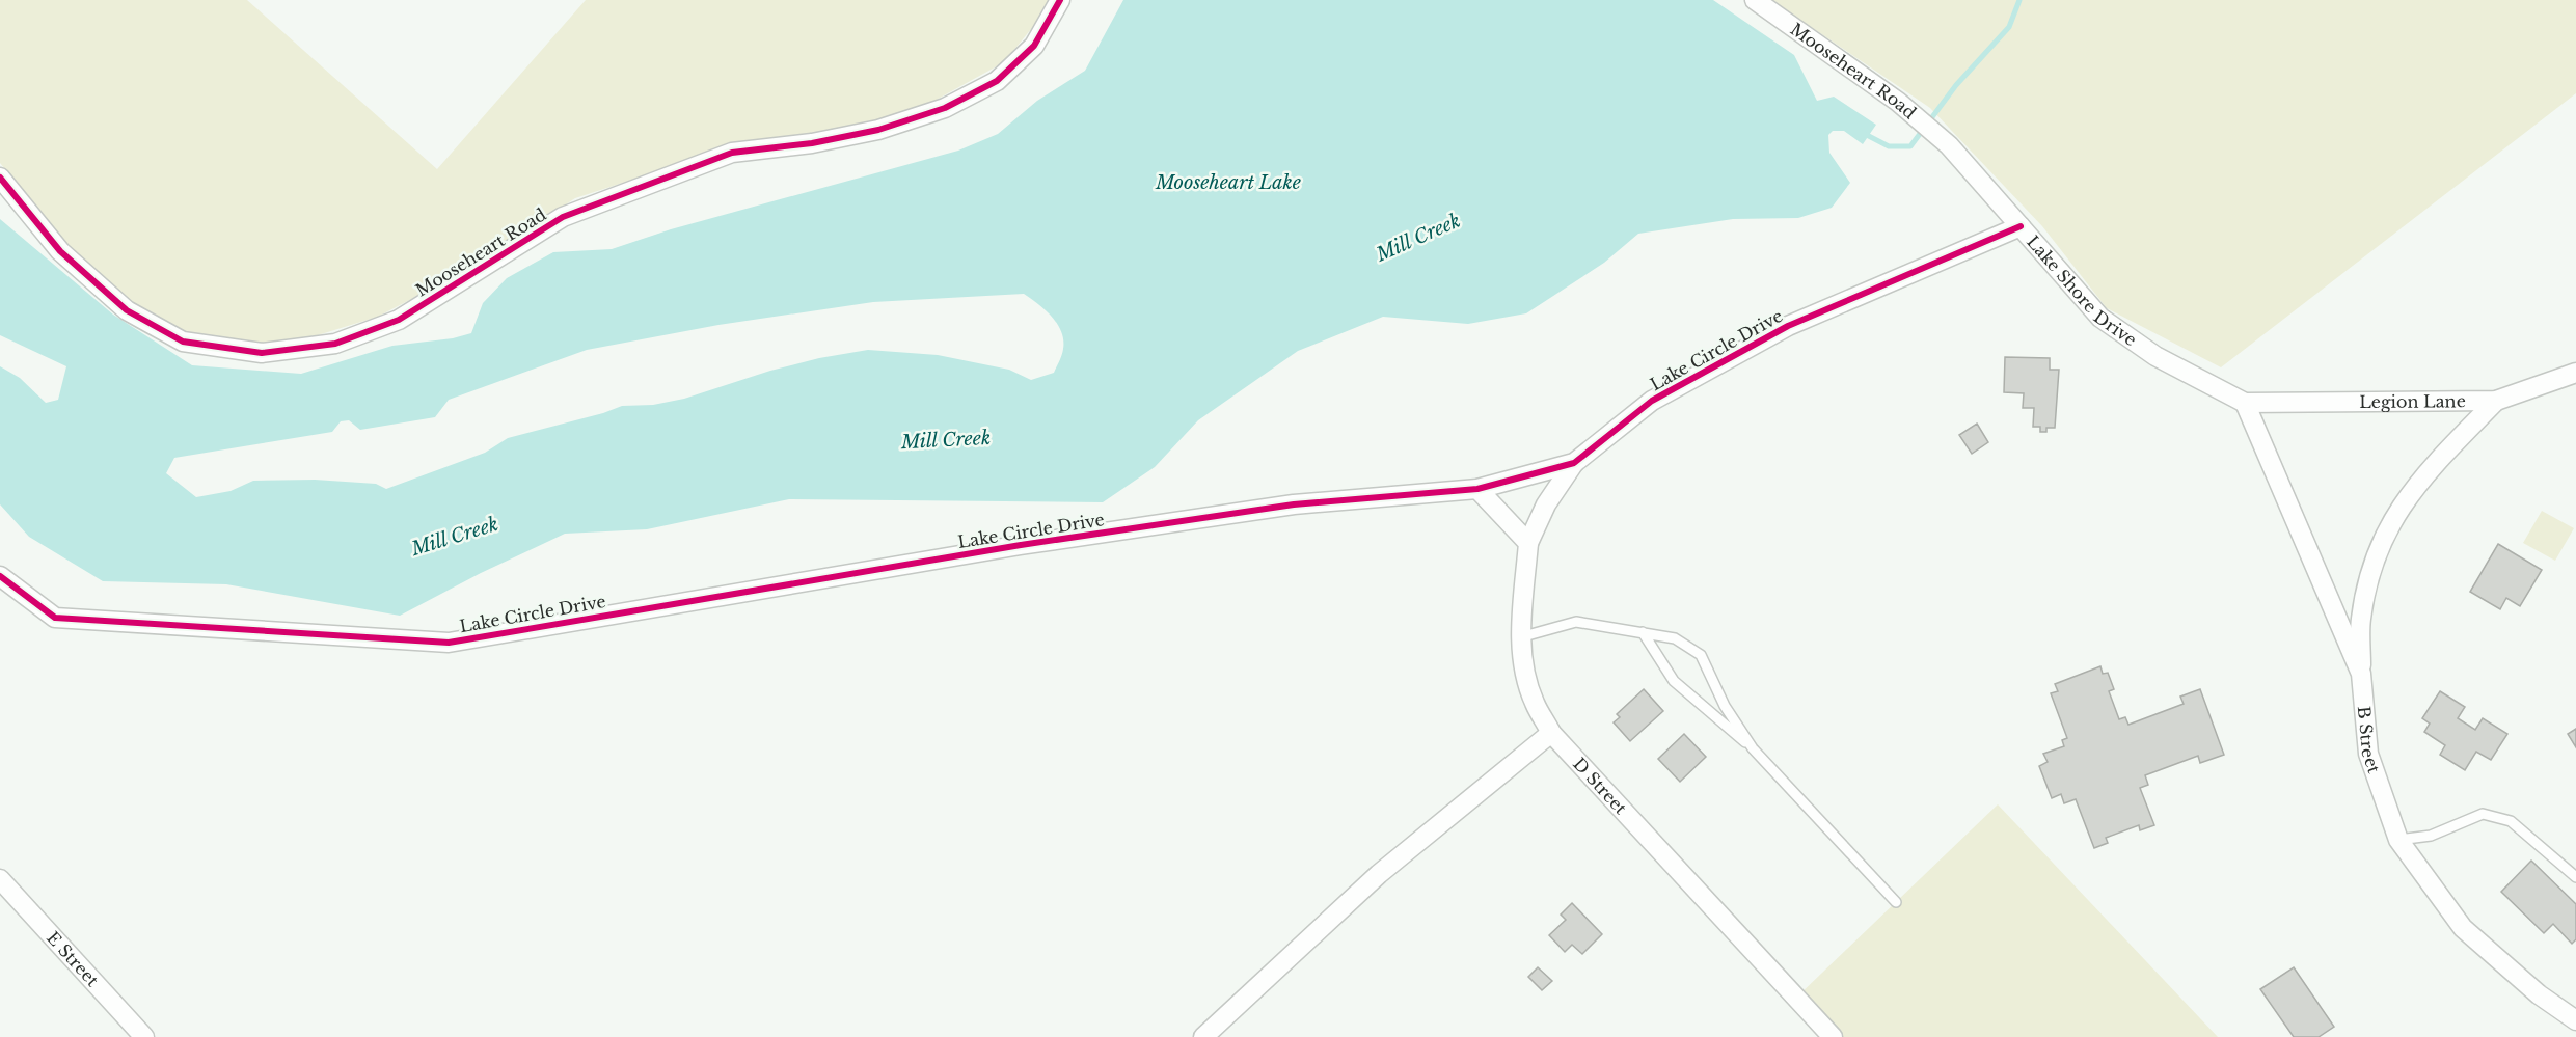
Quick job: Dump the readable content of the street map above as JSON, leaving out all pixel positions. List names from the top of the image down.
{
  "streets": {
    "street": [
      "Mooseheart Road",
      "Lake Shore Drive",
      "Lake Circle Drive",
      "Legion Lane",
      "B Street",
      "D Street",
      "E Street"
    ]
  },
  "crossings": [
    ["Mooseheart Road", "Lake Shore Drive"],
    ["Lake Shore Drive", "Lake Circle Drive"],
    ["Lake Shore Drive", "Legion Lane"],
    ["Lake Shore Drive", "B Street"],
    ["Lake Circle Drive", "D Street"],
    ["Legion Lane", "B Street"]
  ],
  "water": ["Mooseheart Lake", "Mill Creek"]
}
